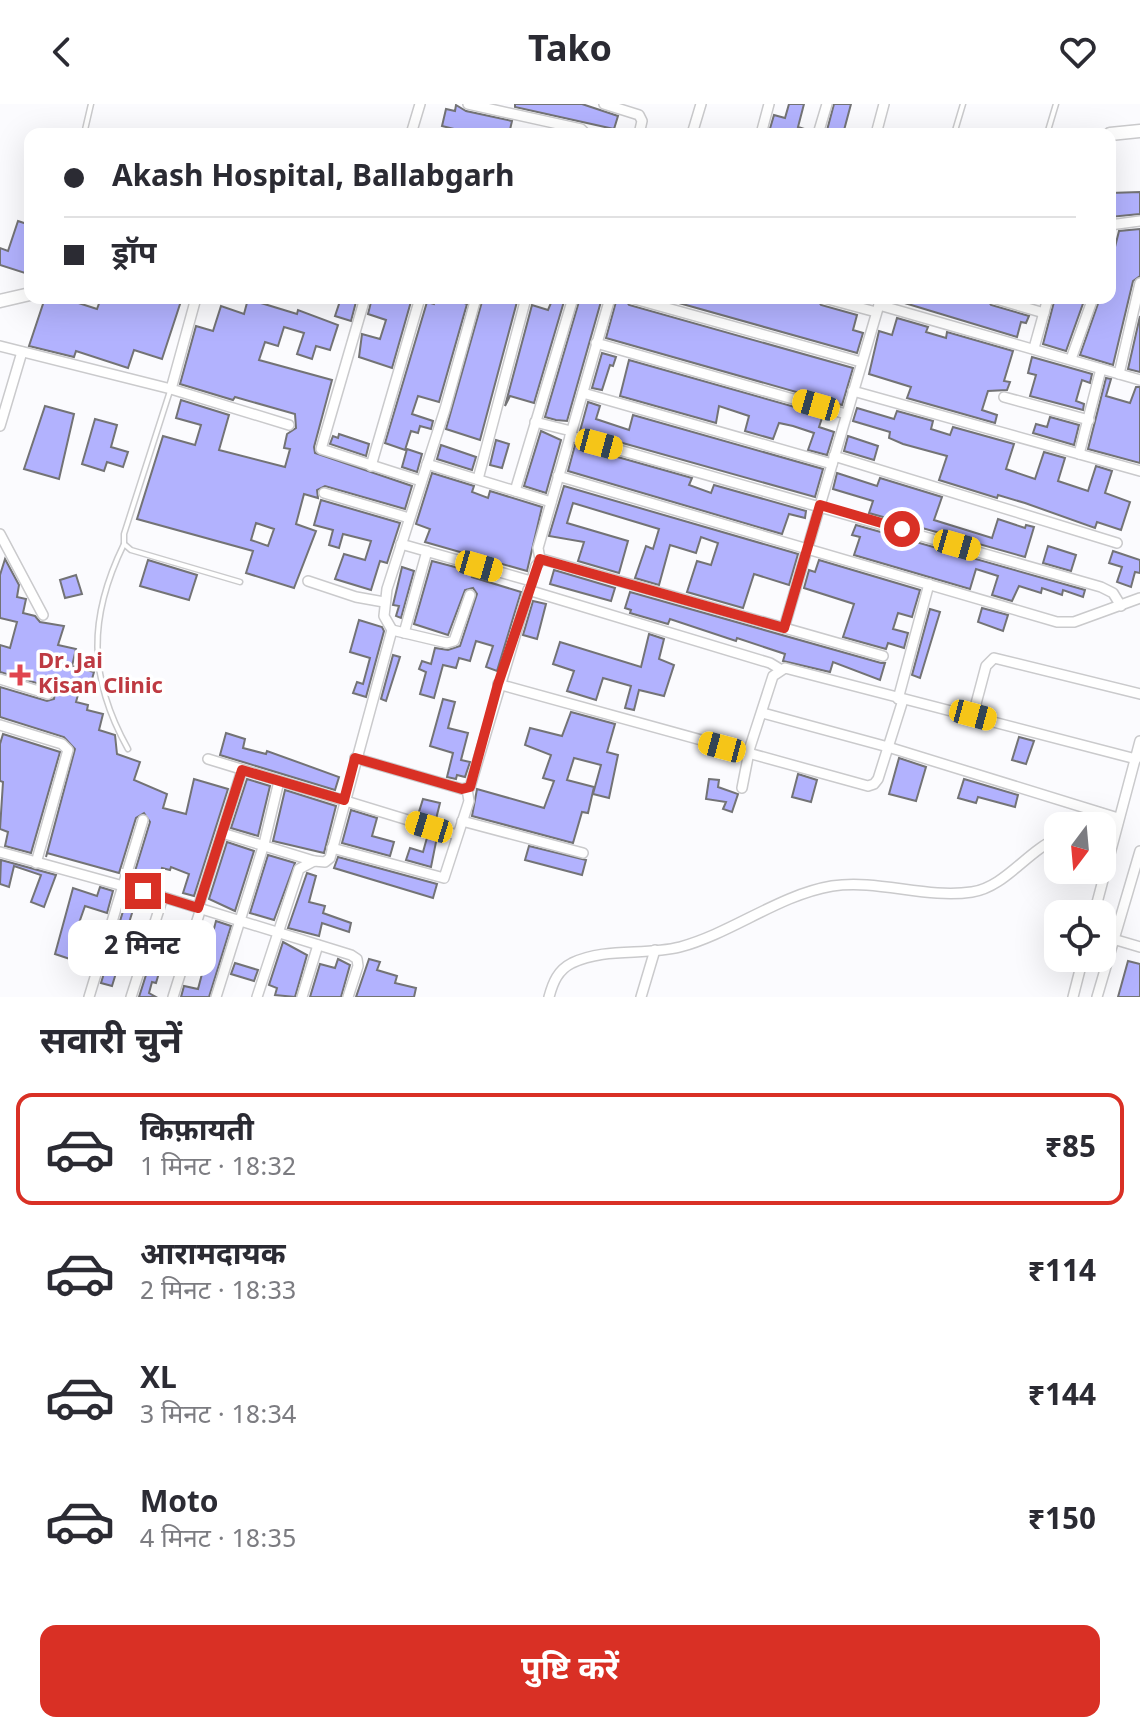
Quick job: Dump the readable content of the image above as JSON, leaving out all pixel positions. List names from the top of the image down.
{
  "places": {
    "health": ["Dr. Jai Kisan Clinic"]
  },
  "north": "bottom",
  "page": {
    "header": "Tako",
    "banner": ["Akash Hospital, Ballabgarh", "ड्रॉप"],
    "bubble": "2 मिनट",
    "heading": "सवारी चुनें",
    "list": [
      {
        "name": "किफ़ायती",
        "note": "1 मिनट · 18:32",
        "value": "₹85"
      },
      {
        "name": "आरामदायक",
        "note": "2 मिनट · 18:33",
        "value": "₹114"
      },
      {
        "name": "XL",
        "note": "3 मिनट · 18:34",
        "value": "₹144"
      },
      {
        "name": "Moto",
        "note": "4 मिनट · 18:35",
        "value": "₹150"
      }
    ],
    "buttons": "पुष्टि करें"
  }
}
